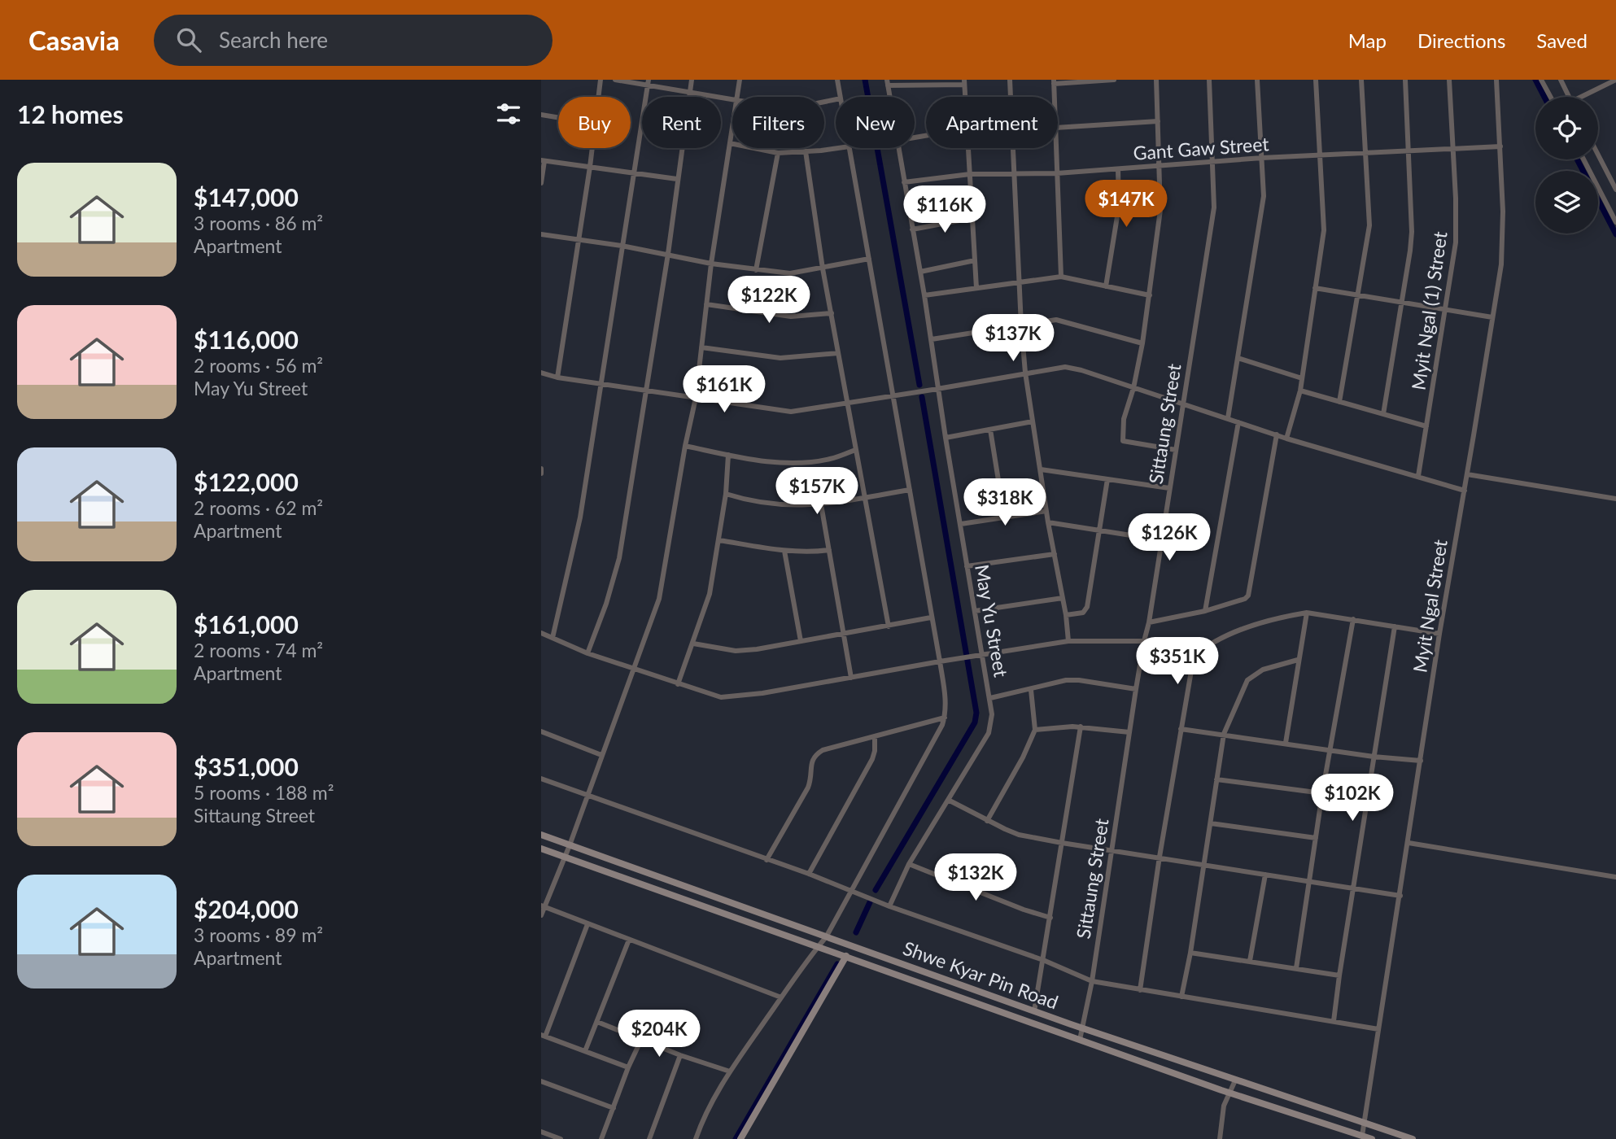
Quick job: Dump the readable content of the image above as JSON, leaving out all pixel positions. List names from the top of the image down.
{
  "streets": {
    "street": [
      "Gant Gaw Street",
      "Myit Ngal (1) Street",
      "Sittaung Street",
      "Myit Ngal Street",
      "May Yu Street",
      "Shwe Kyar Pin Road"
    ]
  },
  "crossings": [
    ["Gant Gaw Street", "Myit Ngal (1) Street"],
    ["Gant Gaw Street", "Sittaung Street"],
    ["Gant Gaw Street", "Myit Ngal Street"],
    ["Gant Gaw Street", "May Yu Street"],
    ["Sittaung Street", "Shwe Kyar Pin Road"],
    ["Myit Ngal Street", "Shwe Kyar Pin Road"]
  ],
  "page": {
    "header": "Casavia",
    "search": "Search here",
    "nav": ["Map", "Directions", "Saved"],
    "heading": "12 homes",
    "chip": [
      "Buy",
      "Rent",
      "Filters",
      "New",
      "Apartment"
    ],
    "list": [
      {
        "name": "$147,000",
        "note": "3 rooms · 86 m² · Apartment"
      },
      {
        "name": "$116,000",
        "note": "2 rooms · 56 m² · May Yu Street"
      },
      {
        "name": "$122,000",
        "note": "2 rooms · 62 m² · Apartment"
      },
      {
        "name": "$161,000",
        "note": "2 rooms · 74 m² · Apartment"
      },
      {
        "name": "$351,000",
        "note": "5 rooms · 188 m² · Sittaung Street"
      },
      {
        "name": "$204,000",
        "note": "3 rooms · 89 m² · Apartment"
      }
    ],
    "price": [
      "$147K",
      "$116K",
      "$122K",
      "$137K",
      "$161K",
      "$157K",
      "$318K",
      "$126K",
      "$351K",
      "$102K",
      "$132K",
      "$204K"
    ]
  }
}
